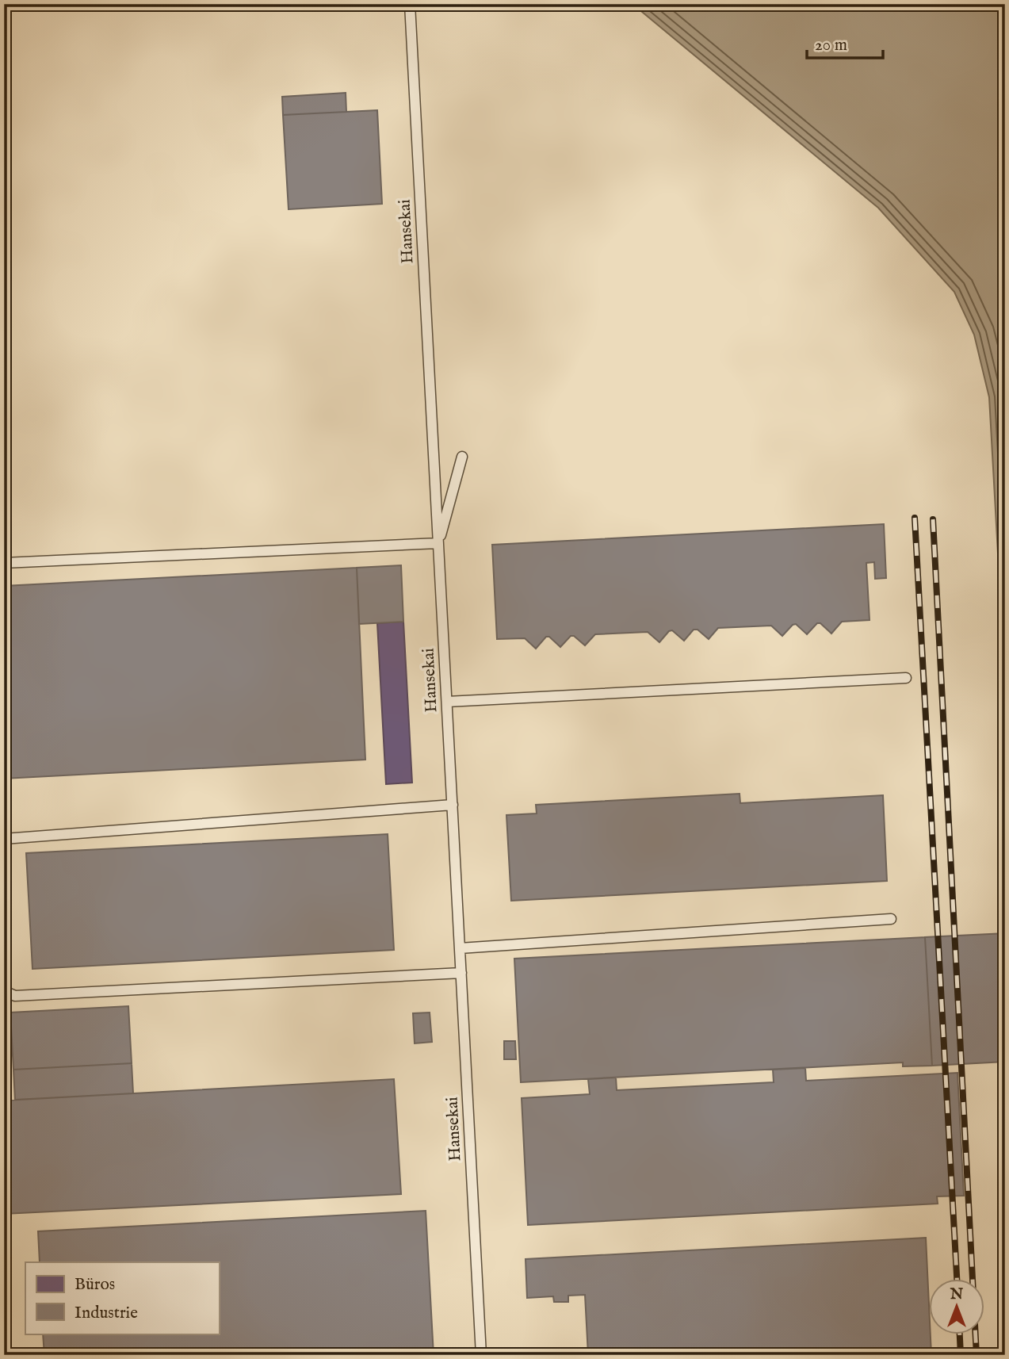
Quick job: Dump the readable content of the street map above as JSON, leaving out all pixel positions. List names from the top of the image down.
{
  "streets": {
    "lane": ["Hansekai"]
  },
  "legend": ["Büros", "Industrie"],
  "scale_bar": "20 m",
  "north": "top"
}
